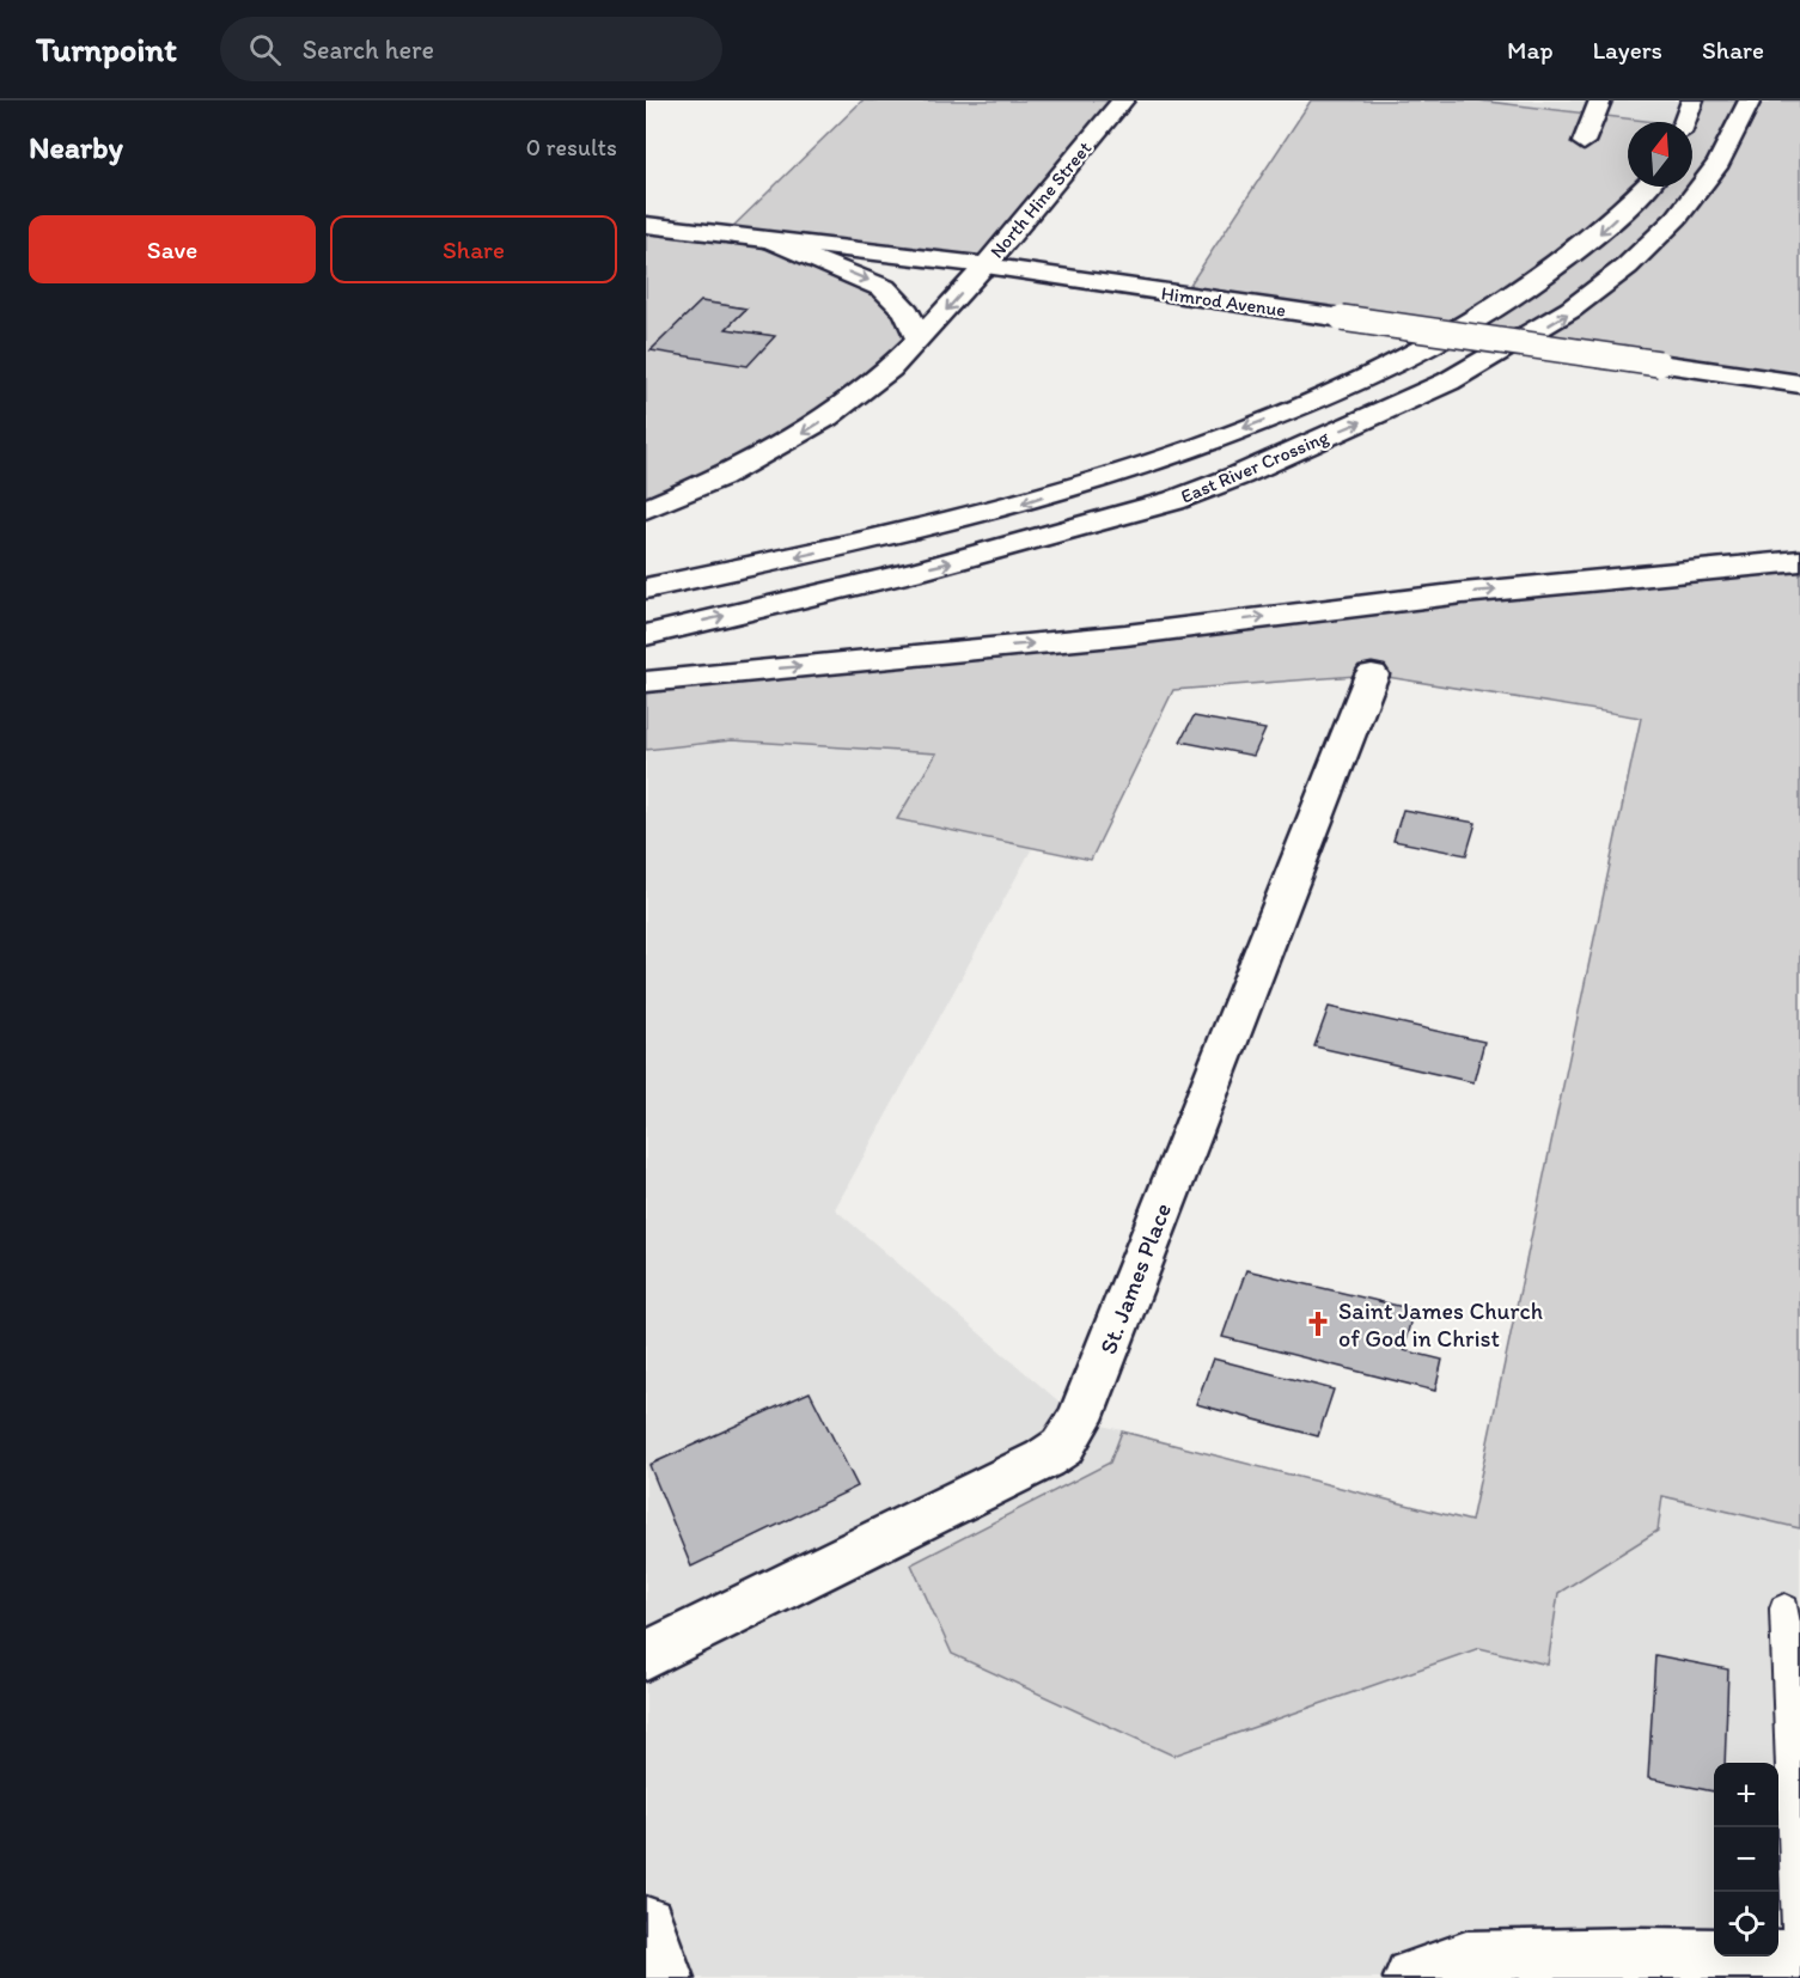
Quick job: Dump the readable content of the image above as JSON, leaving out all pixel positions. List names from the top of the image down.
{
  "streets": {
    "main road": [
      "North Hine Street",
      "Himrod Avenue",
      "East River Crossing",
      "St. James Place"
    ]
  },
  "crossings": [
    ["North Hine Street", "Himrod Avenue"]
  ],
  "one_way": ["North Hine Street"],
  "places": {
    "church": ["Saint James Church of God in Christ"]
  },
  "north": "top",
  "page": {
    "header": "Turnpoint",
    "search": "Search here",
    "nav": ["Map", "Layers", "Share"],
    "heading": ["Nearby", "0 results"],
    "buttons": ["Save", "Share"],
    "map_buttons": ["+", "−"]
  }
}
